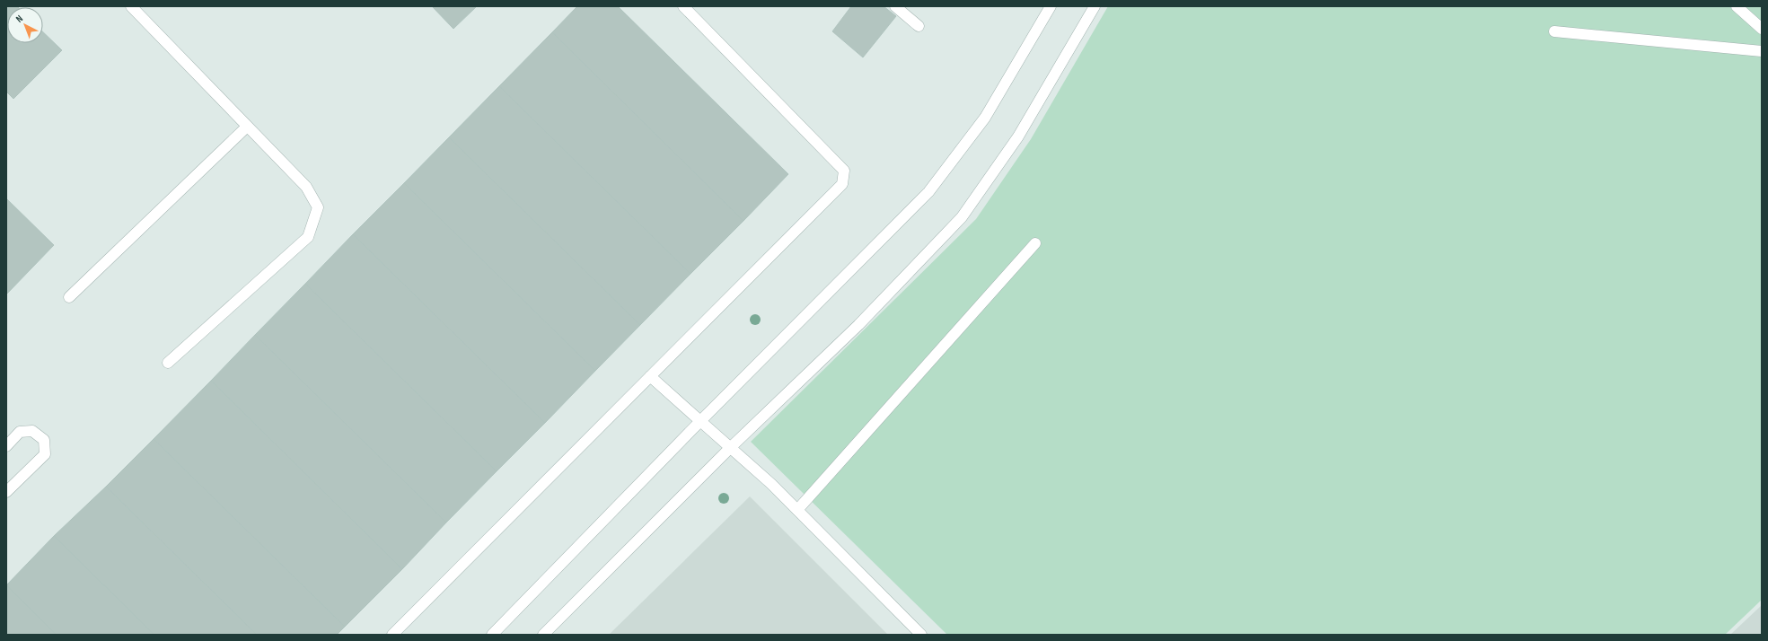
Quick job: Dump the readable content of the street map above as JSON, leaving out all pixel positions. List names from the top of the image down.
{
  "north": "top left"
}
